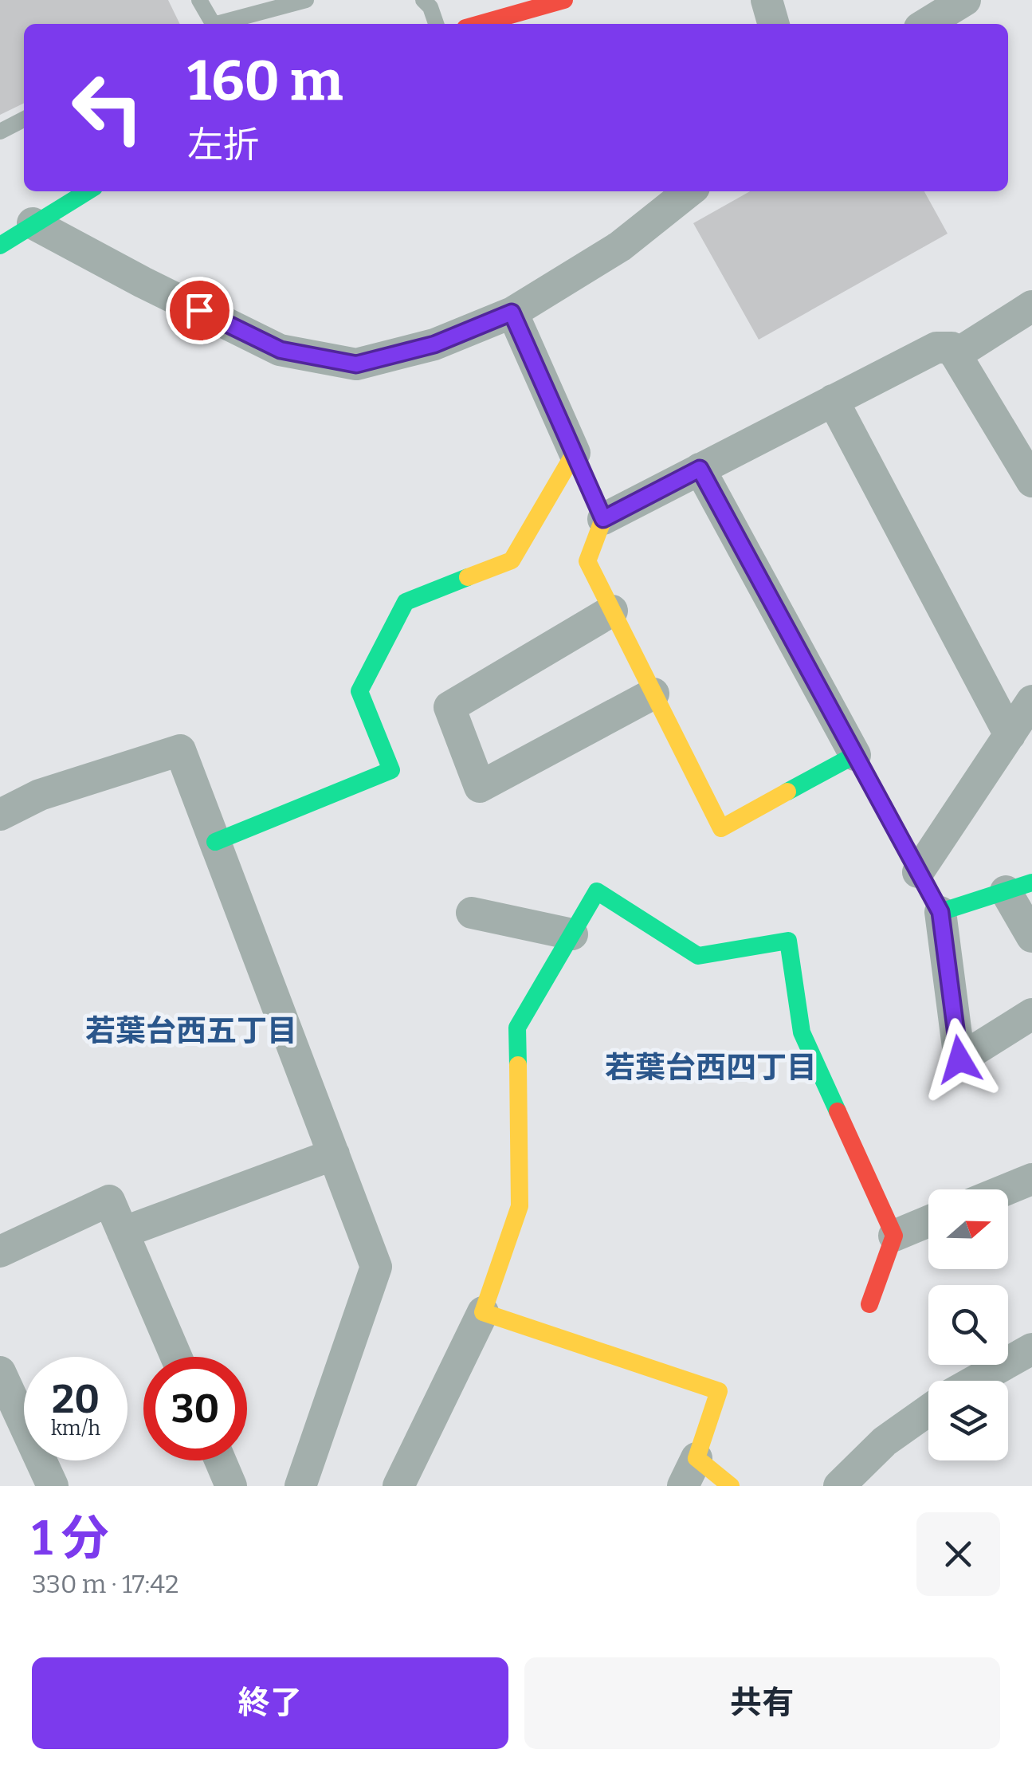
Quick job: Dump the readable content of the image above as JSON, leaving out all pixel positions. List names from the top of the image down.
{
  "districts": ["若葉台西五丁目", "若葉台西四丁目"],
  "north": "right",
  "page": {
    "turn": ["160 m", "左折"],
    "speed": "20 km/h",
    "limit": "30",
    "heading": ["1 分", "330 m · 17:42"],
    "buttons": ["終了", "共有"]
  }
}
